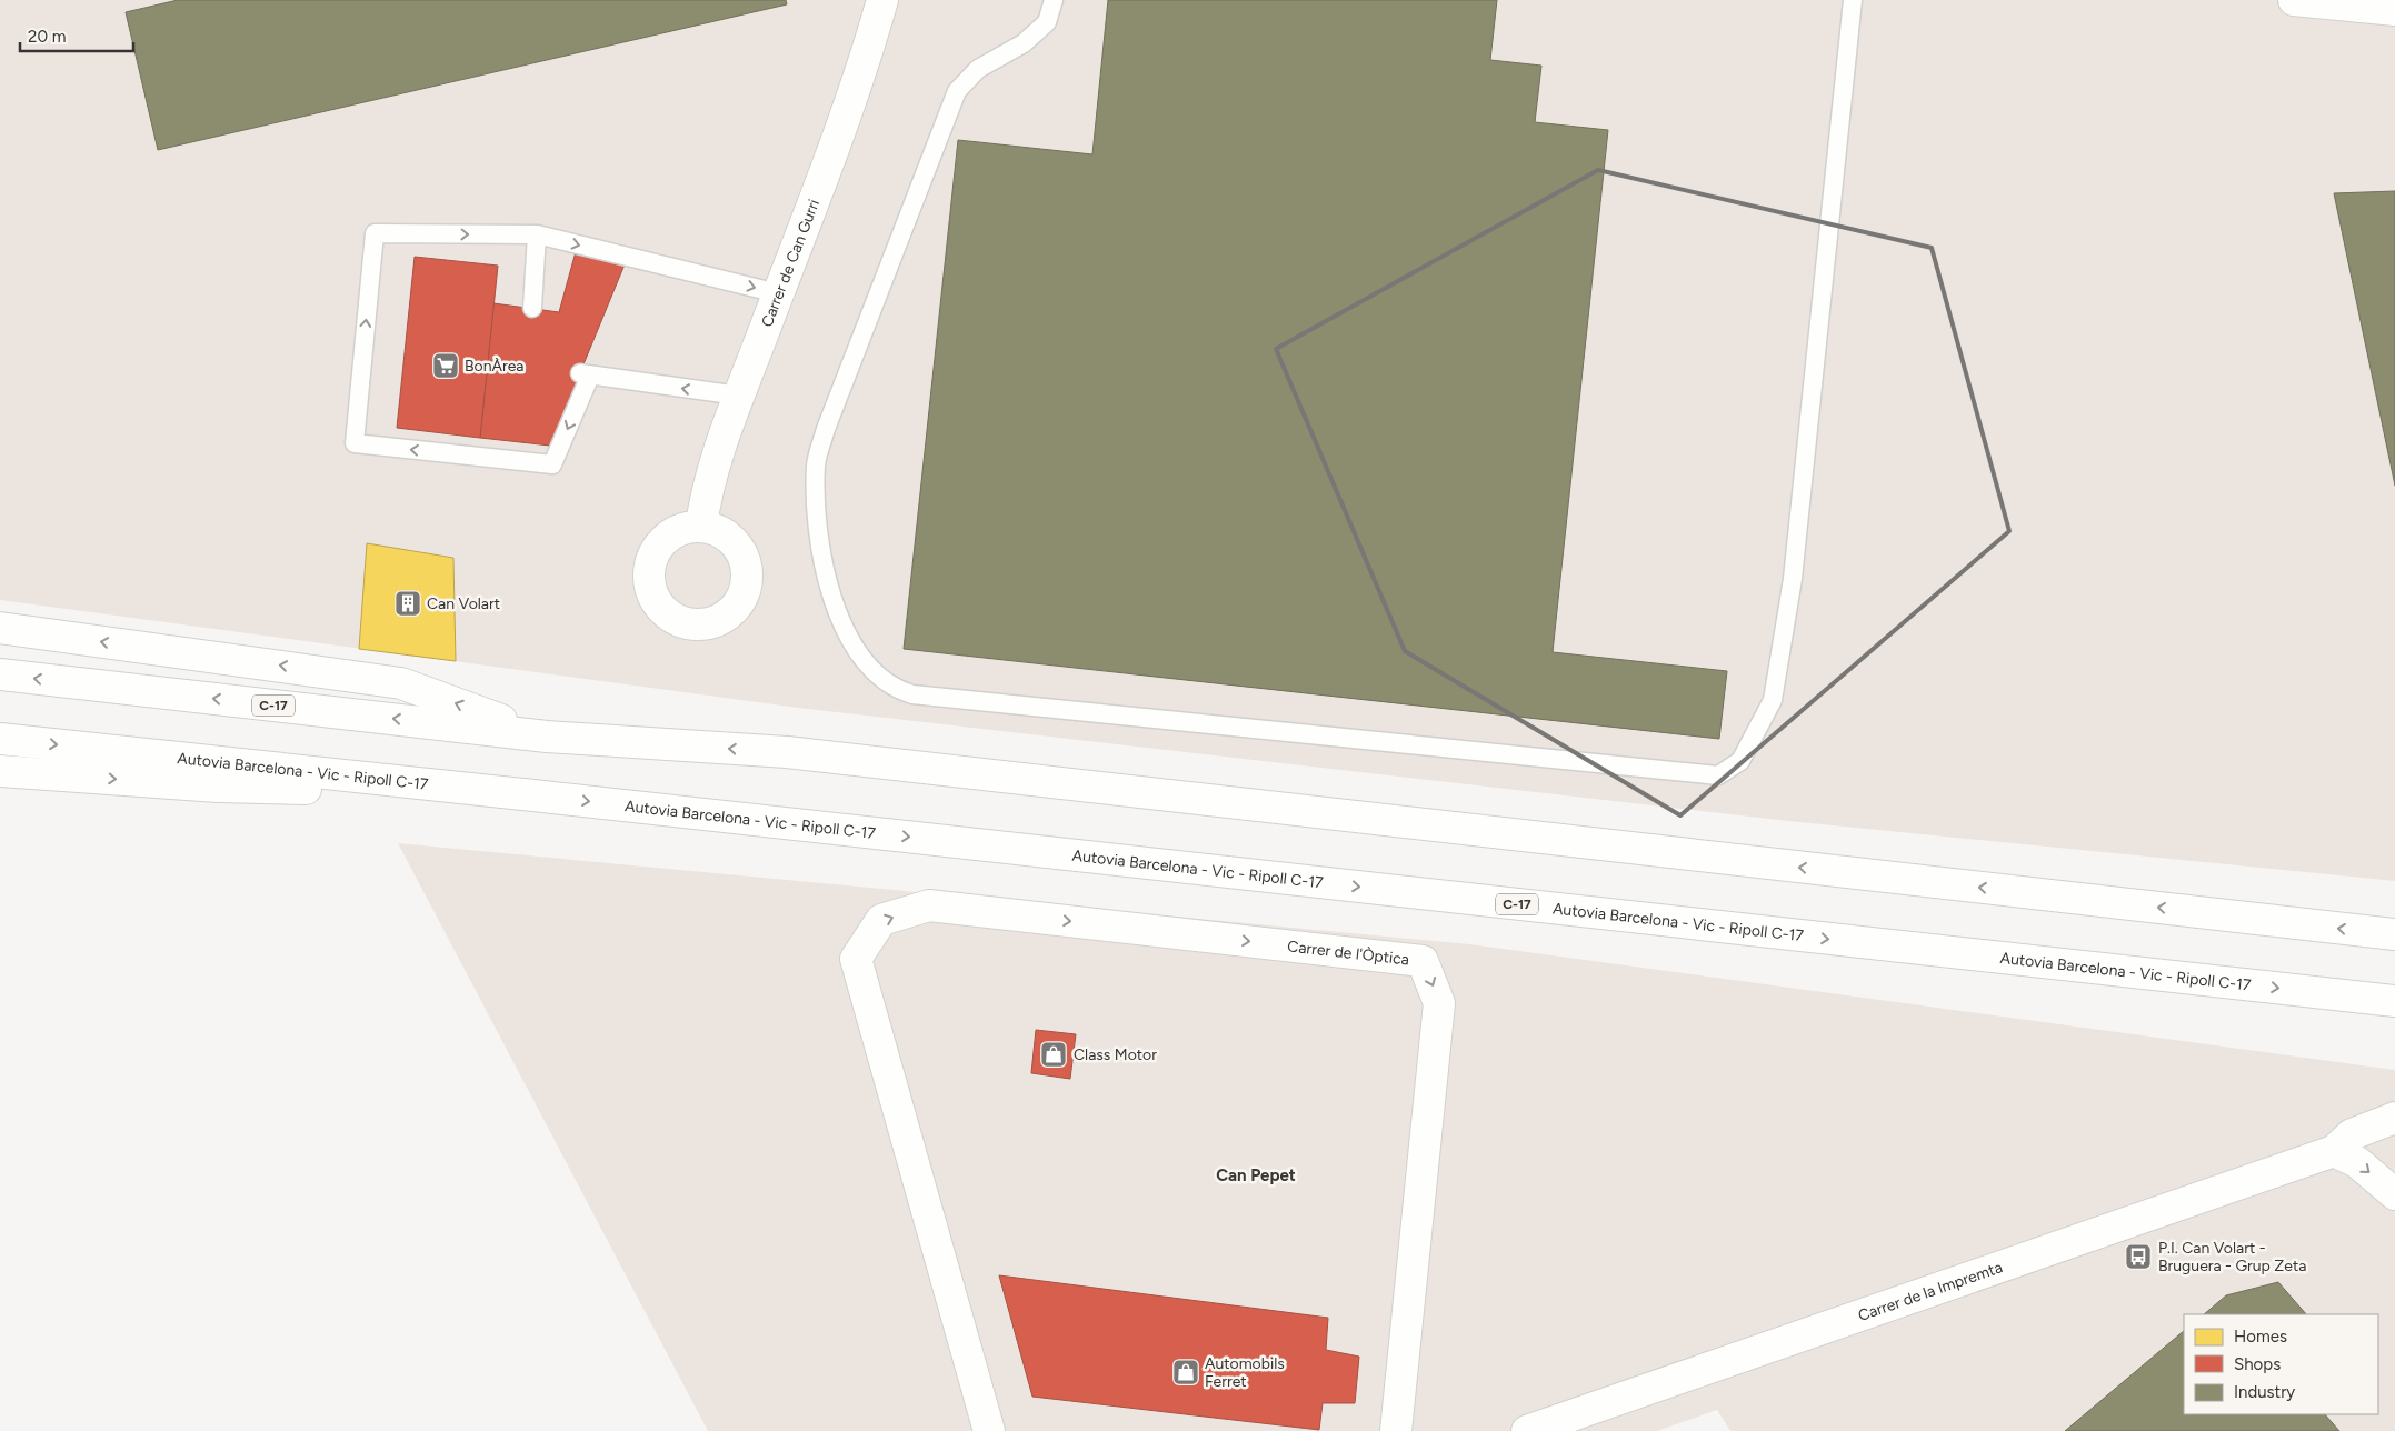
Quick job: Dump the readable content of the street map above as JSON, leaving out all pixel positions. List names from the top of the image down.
{
  "streets": {
    "main road": [
      "Carrer de Can Gurri",
      "C-17",
      "Autovia Barcelona - Vic - Ripoll C-17",
      "Carrer de l'Òptica",
      "Carrer de la Impremta"
    ]
  },
  "districts": ["Can Pepet"],
  "places": {
    "supermarket": ["BonÀrea"],
    "building": ["Can Volart"],
    "shop": ["Class Motor", "Automobils Ferret"],
    "bus stop": ["P.I. Can Volart - Bruguera - Grup Zeta"]
  },
  "legend": ["Homes", "Shops", "Industry"],
  "scale_bar": "20 m"
}
